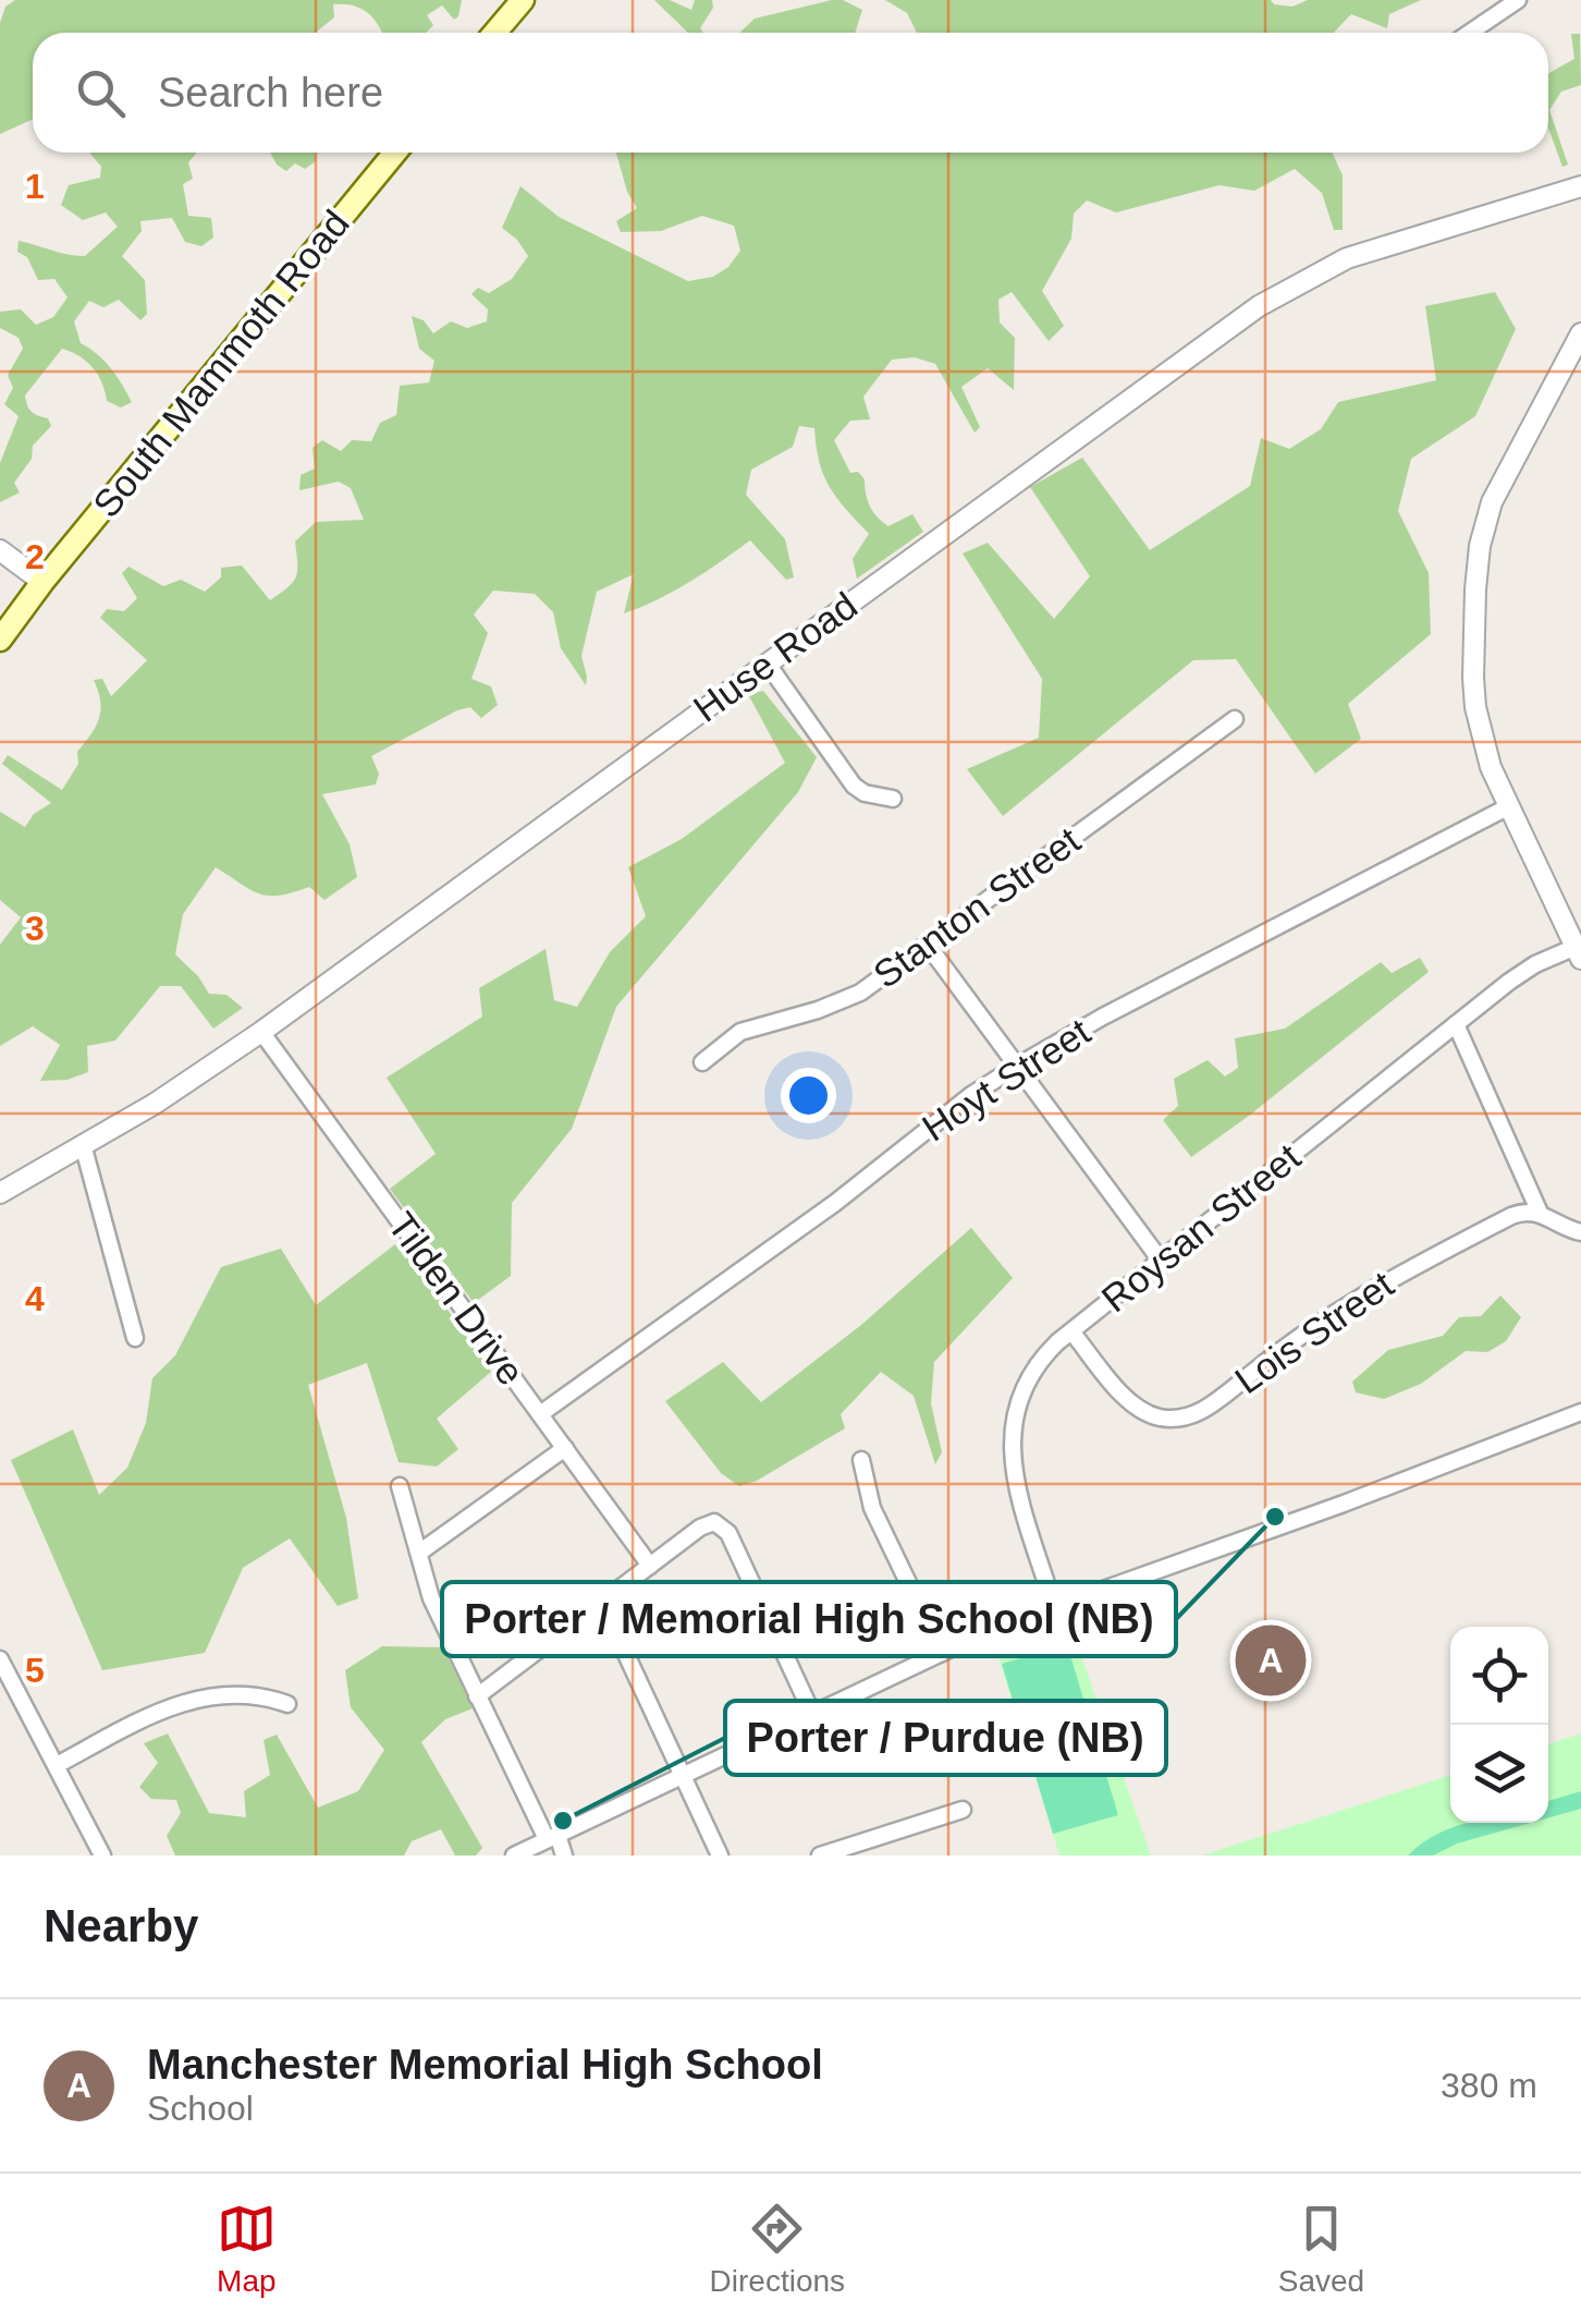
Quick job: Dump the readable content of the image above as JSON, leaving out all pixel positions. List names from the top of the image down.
{
  "streets": {
    "main road": ["South Mammoth Road"],
    "street": [
      "Huse Road",
      "Stanton Street",
      "Hoyt Street",
      "Roysan Street",
      "Tilden Drive",
      "Lois Street"
    ]
  },
  "crossings": [
    ["Huse Road", "Tilden Drive"],
    ["Hoyt Street", "Tilden Drive"],
    ["Roysan Street", "Lois Street"]
  ],
  "places": ["Porter / Memorial High School (NB)", "Porter / Purdue (NB)"],
  "page": {
    "search": "Search here",
    "pins": "A",
    "heading": "Nearby",
    "list": [
      {
        "mark": "A",
        "name": "Manchester Memorial High School",
        "note": "School",
        "value": "380 m"
      }
    ],
    "nav": ["Map", "Directions", "Saved"]
  },
  "grid": {
    "rows": [
      "1",
      "2",
      "3",
      "4",
      "5"
    ]
  }
}
